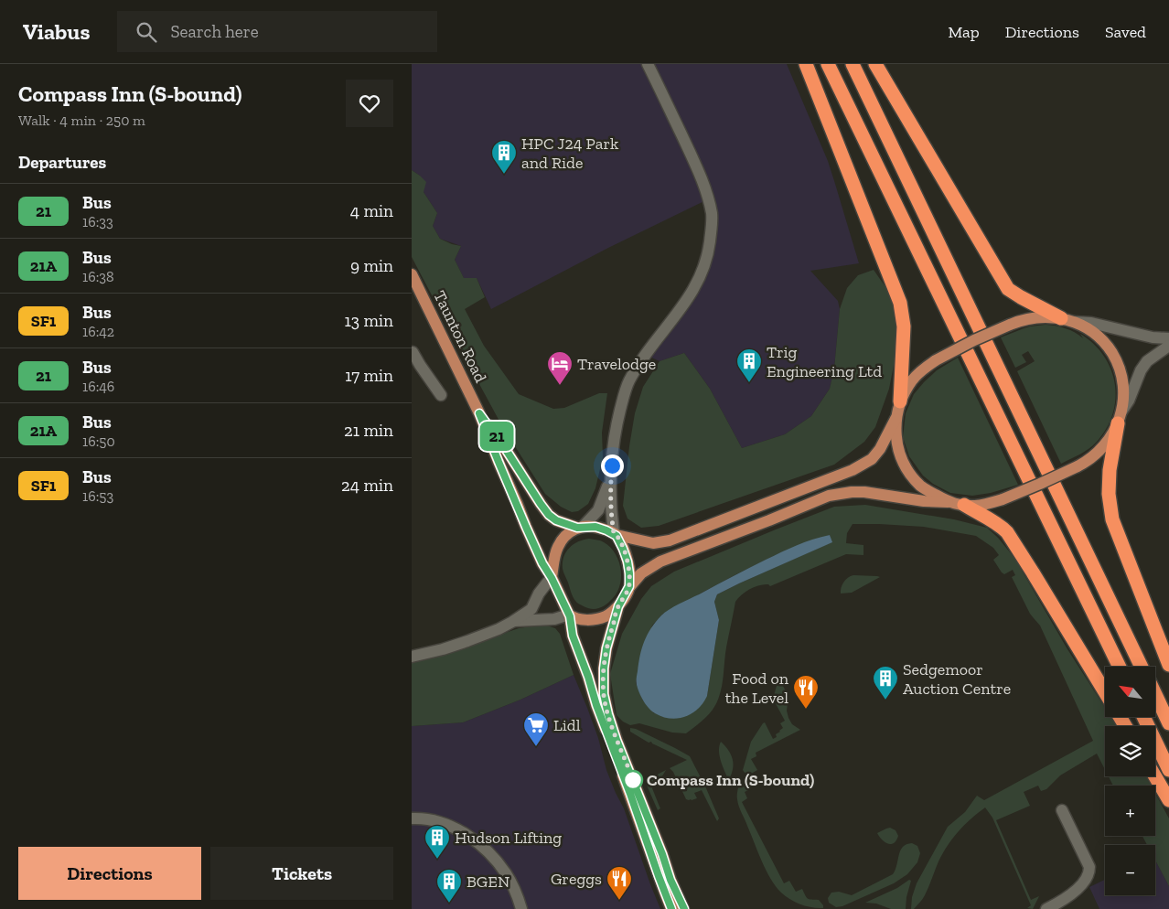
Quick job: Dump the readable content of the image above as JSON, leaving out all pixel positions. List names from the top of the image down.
{
  "streets": {
    "main road": ["Taunton Road"]
  },
  "places": {
    "building": [
      "HPC J24 Park and Ride",
      "Trig Engineering Ltd",
      "Sedgemoor Auction Centre",
      "Hudson Lifting",
      "BGEN"
    ],
    "hotel": ["Travelodge"],
    "restaurant": ["Food on the Level", "Greggs"],
    "supermarket": ["Lidl"],
    "other": ["Compass Inn (S-bound)"]
  },
  "lines": ["bus line 21"],
  "north": "top left",
  "page": {
    "header": "Viabus",
    "search": "Search here",
    "nav": ["Map", "Directions", "Saved"],
    "heading": [
      ["Compass Inn (S-bound)", "Walk · 4 min · 250 m"],
      "Departures"
    ],
    "on_map": "21",
    "list": [
      {
        "mark": "21",
        "name": "Bus",
        "note": "16:33",
        "value": "4 min"
      },
      {
        "mark": "21A",
        "name": "Bus",
        "note": "16:38",
        "value": "9 min"
      },
      {
        "mark": "SF1",
        "name": "Bus",
        "note": "16:42",
        "value": "13 min"
      },
      {
        "mark": "21",
        "name": "Bus",
        "note": "16:46",
        "value": "17 min"
      },
      {
        "mark": "21A",
        "name": "Bus",
        "note": "16:50",
        "value": "21 min"
      },
      {
        "mark": "SF1",
        "name": "Bus",
        "note": "16:53",
        "value": "24 min"
      }
    ],
    "map_buttons": ["+", "−"],
    "buttons": ["Directions", "Tickets"]
  }
}
